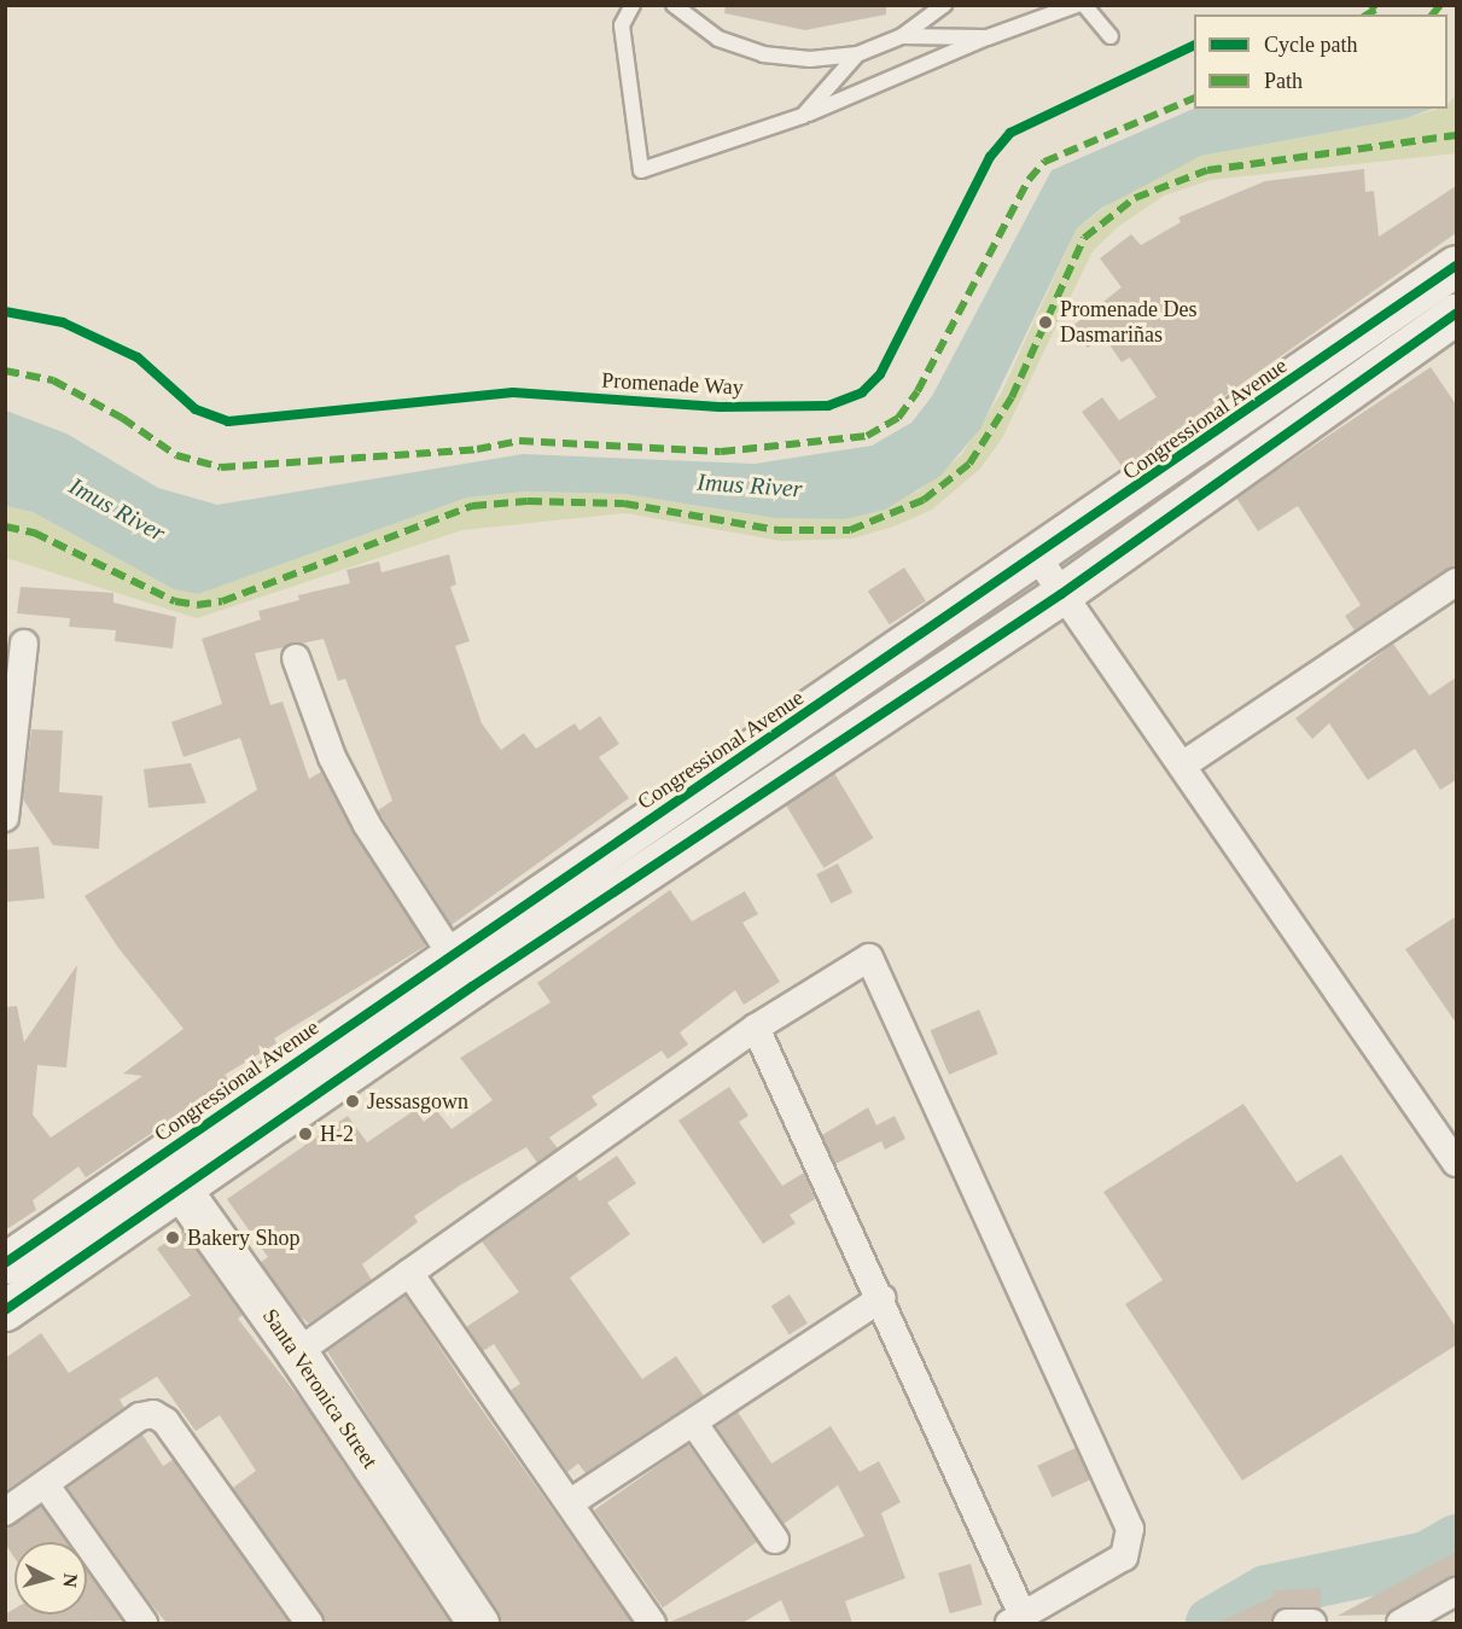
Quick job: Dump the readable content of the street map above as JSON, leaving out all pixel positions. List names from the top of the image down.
{
  "streets": {
    "main road": ["Congressional Avenue", "Santa Veronica Street"],
    "cycle path": ["Promenade Way"]
  },
  "crossings": [
    ["Congressional Avenue", "Santa Veronica Street"]
  ],
  "water": ["Imus River"],
  "places": [
    "Promenade Des Dasmariñas",
    "Jessasgown",
    "H-2",
    "Bakery Shop"
  ],
  "legend": ["Cycle path", "Path"],
  "north": "right"
}
